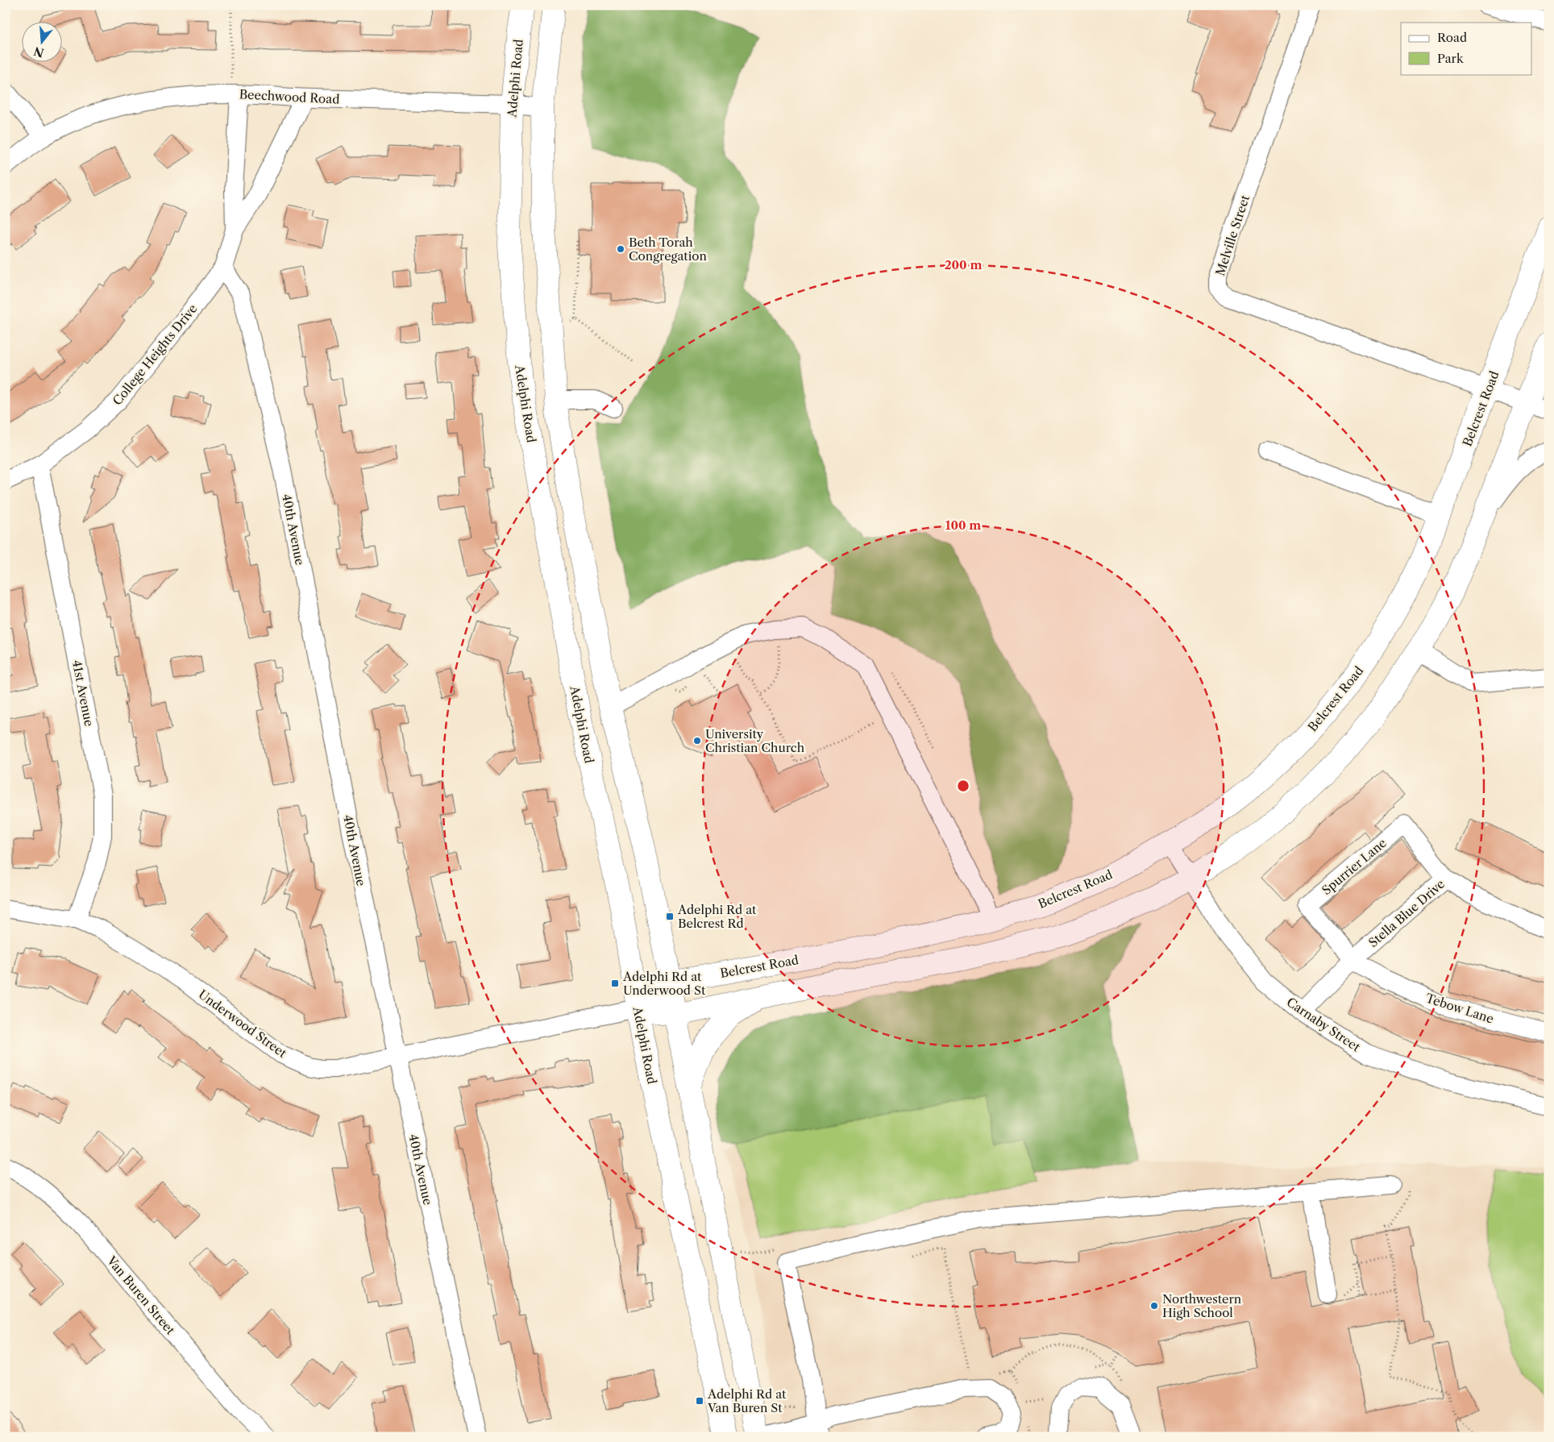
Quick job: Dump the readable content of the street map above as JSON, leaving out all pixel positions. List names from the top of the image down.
{
  "streets": {
    "main road": ["Adelphi Road", "Belcrest Road"],
    "street": [
      "Beechwood Road",
      "Melville Street",
      "College Heights Drive",
      "40th Avenue",
      "41st Avenue",
      "Spurrier Lane",
      "Stella Blue Drive",
      "Tebow Lane",
      "Underwood Street",
      "Carnaby Street",
      "Van Buren Street"
    ]
  },
  "crossings": [
    ["Adelphi Road", "Beechwood Road"],
    ["Adelphi Road", "Belcrest Road"],
    ["Adelphi Road", "Underwood Street"],
    ["Beechwood Road", "College Heights Drive"],
    ["Melville Street", "Belcrest Road"],
    ["College Heights Drive", "40th Avenue"],
    ["College Heights Drive", "41st Avenue"],
    ["Belcrest Road", "Underwood Street"],
    ["Belcrest Road", "Carnaby Street"],
    ["40th Avenue", "Underwood Street"],
    ["41st Avenue", "Underwood Street"],
    ["Spurrier Lane", "Stella Blue Drive"],
    ["Spurrier Lane", "Tebow Lane"],
    ["Stella Blue Drive", "Tebow Lane"],
    ["Stella Blue Drive", "Carnaby Street"]
  ],
  "places": {
    "other": ["Beth Torah Congregation", "University Christian Church", "Northwestern High School"],
    "transit": ["Adelphi Rd at Belcrest Rd", "Adelphi Rd at Underwood St", "Adelphi Rd at Van Buren St"]
  },
  "legend": ["Road", "Park"],
  "north": "bottom",
  "rings": ["200 m", "100 m"]
}
